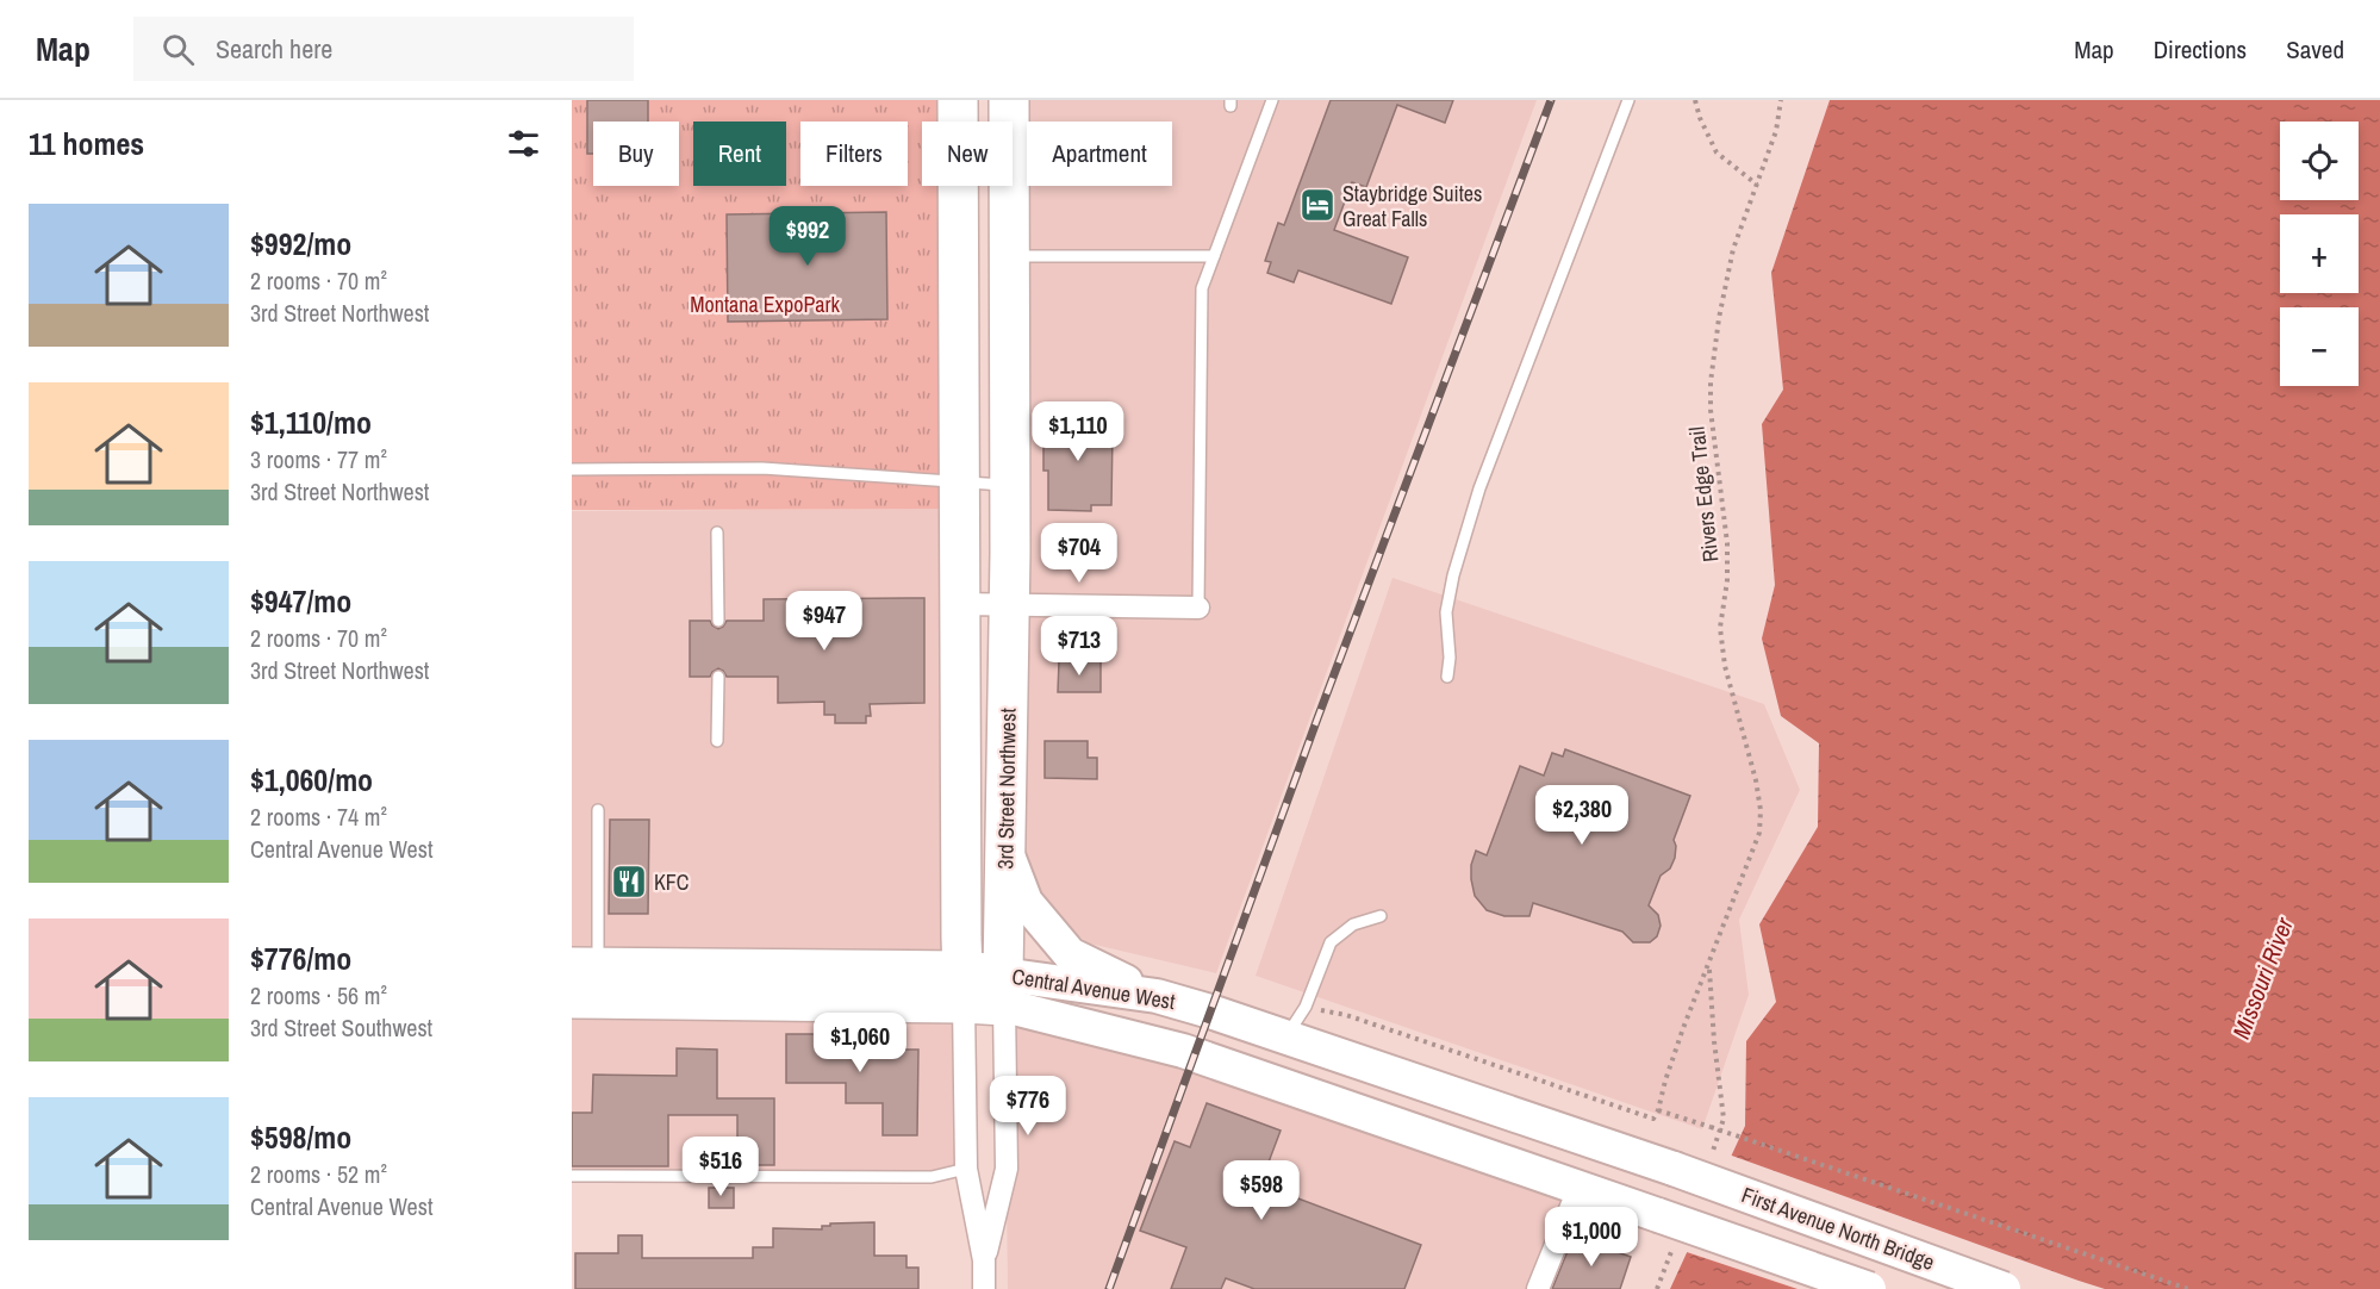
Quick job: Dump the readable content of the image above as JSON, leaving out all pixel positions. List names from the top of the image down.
{
  "streets": {
    "highway": ["3rd Street Northwest", "Central Avenue West"],
    "main road": ["First Avenue North Bridge"],
    "path": ["Rivers Edge Trail"]
  },
  "crossings": [
    ["3rd Street Northwest", "Central Avenue West"],
    ["Central Avenue West", "First Avenue North Bridge"]
  ],
  "water": ["Missouri River"],
  "parks": ["Montana ExpoPark"],
  "places": {
    "hotel": ["Staybridge Suites Great Falls"],
    "restaurant": ["KFC"]
  },
  "page": {
    "header": "Map",
    "search": "Search here",
    "nav": ["Map", "Directions", "Saved"],
    "heading": "11 homes",
    "map_buttons": ["+", "−"],
    "chip": [
      "Buy",
      "Rent",
      "Filters",
      "New",
      "Apartment"
    ],
    "list": [
      {
        "name": "$992/mo",
        "note": "2 rooms · 70 m² · 3rd Street Northwest"
      },
      {
        "name": "$1,110/mo",
        "note": "3 rooms · 77 m² · 3rd Street Northwest"
      },
      {
        "name": "$947/mo",
        "note": "2 rooms · 70 m² · 3rd Street Northwest"
      },
      {
        "name": "$1,060/mo",
        "note": "2 rooms · 74 m² · Central Avenue West"
      },
      {
        "name": "$776/mo",
        "note": "2 rooms · 56 m² · 3rd Street Southwest"
      },
      {
        "name": "$598/mo",
        "note": "2 rooms · 52 m² · Central Avenue West"
      }
    ],
    "price": [
      "$992",
      "$1,110",
      "$704",
      "$947",
      "$713",
      "$2,380",
      "$1,060",
      "$776",
      "$516",
      "$598",
      "$1,000"
    ]
  }
}
